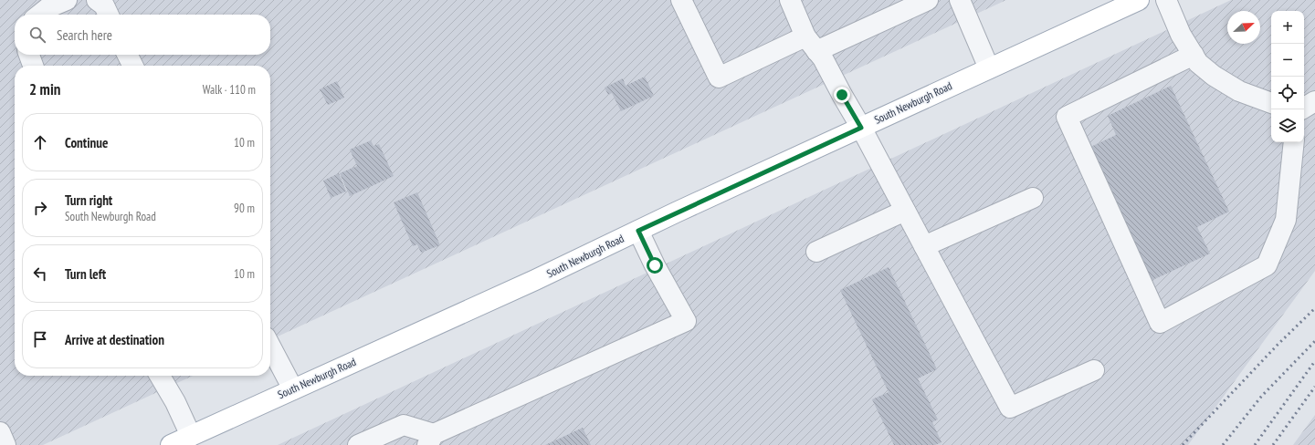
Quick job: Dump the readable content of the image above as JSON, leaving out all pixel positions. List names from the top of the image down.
{
  "streets": {
    "main road": ["South Newburgh Road"]
  },
  "north": "top right",
  "page": {
    "map_buttons": ["+", "−"],
    "search": "Search here",
    "heading": ["2 min", "Walk · 110 m"],
    "list": [
      ["Continue", "10 m"],
      ["Turn right", "South Newburgh Road", "90 m"],
      ["Turn left", "10 m"],
      "Arrive at destination"
    ]
  }
}
